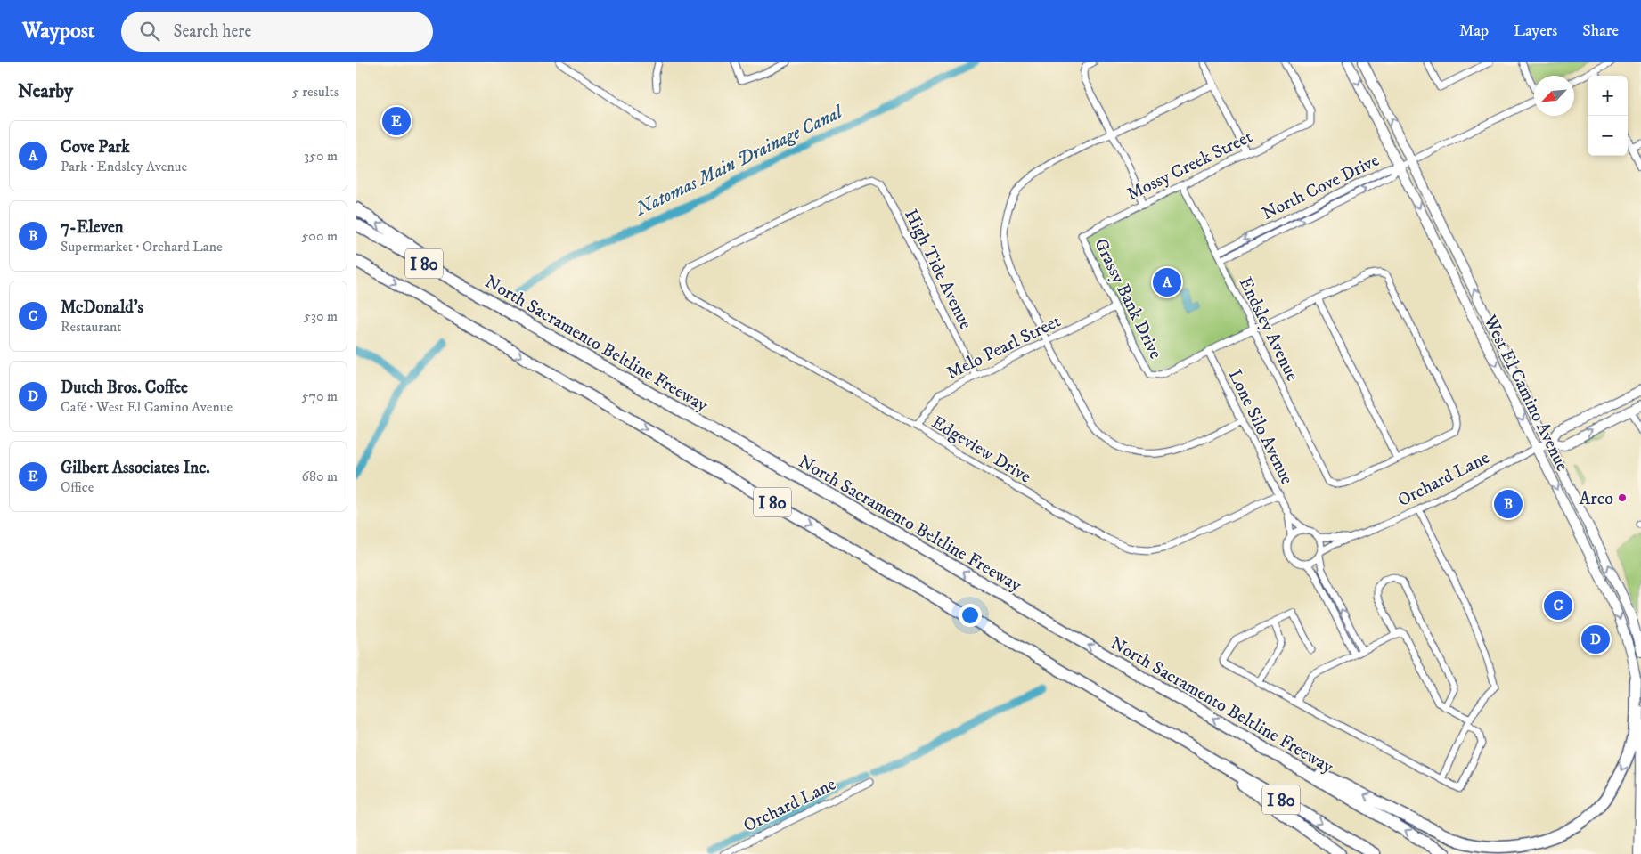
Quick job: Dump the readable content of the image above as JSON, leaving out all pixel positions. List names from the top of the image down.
{
  "streets": {
    "highway": ["I 80", "North Sacramento Beltline Freeway"],
    "main road": ["West El Camino Avenue", "Orchard Lane"],
    "street": [
      "Mossy Creek Street",
      "North Cove Drive",
      "High Tide Avenue",
      "Grassy Bank Drive",
      "Endsley Avenue",
      "Melo Pearl Street",
      "Lone Silo Avenue",
      "Edgeview Drive"
    ]
  },
  "crossings": [
    ["Mossy Creek Street", "Grassy Bank Drive"],
    ["Mossy Creek Street", "Endsley Avenue"],
    ["North Cove Drive", "Endsley Avenue"],
    ["North Cove Drive", "West El Camino Avenue"],
    ["High Tide Avenue", "Melo Pearl Street"],
    ["High Tide Avenue", "Edgeview Drive"],
    ["Grassy Bank Drive", "Melo Pearl Street"],
    ["Grassy Bank Drive", "Lone Silo Avenue"],
    ["Melo Pearl Street", "Edgeview Drive"],
    ["West El Camino Avenue", "Orchard Lane"],
    ["Lone Silo Avenue", "Edgeview Drive"],
    ["Lone Silo Avenue", "Orchard Lane"]
  ],
  "water": ["Natomas Main Drainage Canal"],
  "places": ["Arco"],
  "north": "bottom left",
  "page": {
    "header": "Waypost",
    "search": "Search here",
    "nav": ["Map", "Layers", "Share"],
    "heading": ["Nearby", "5 results"],
    "map_buttons": ["+", "−"],
    "pins": [
      "E",
      "A",
      "B",
      "C",
      "D"
    ],
    "list": [
      {
        "mark": "A",
        "name": "Cove Park",
        "note": "Park · Endsley Avenue",
        "value": "350 m"
      },
      {
        "mark": "B",
        "name": "7-Eleven",
        "note": "Supermarket · Orchard Lane",
        "value": "500 m"
      },
      {
        "mark": "C",
        "name": "McDonald's",
        "note": "Restaurant",
        "value": "530 m"
      },
      {
        "mark": "D",
        "name": "Dutch Bros. Coffee",
        "note": "Café · West El Camino Avenue",
        "value": "570 m"
      },
      {
        "mark": "E",
        "name": "Gilbert Associates Inc.",
        "note": "Office",
        "value": "680 m"
      }
    ]
  }
}
